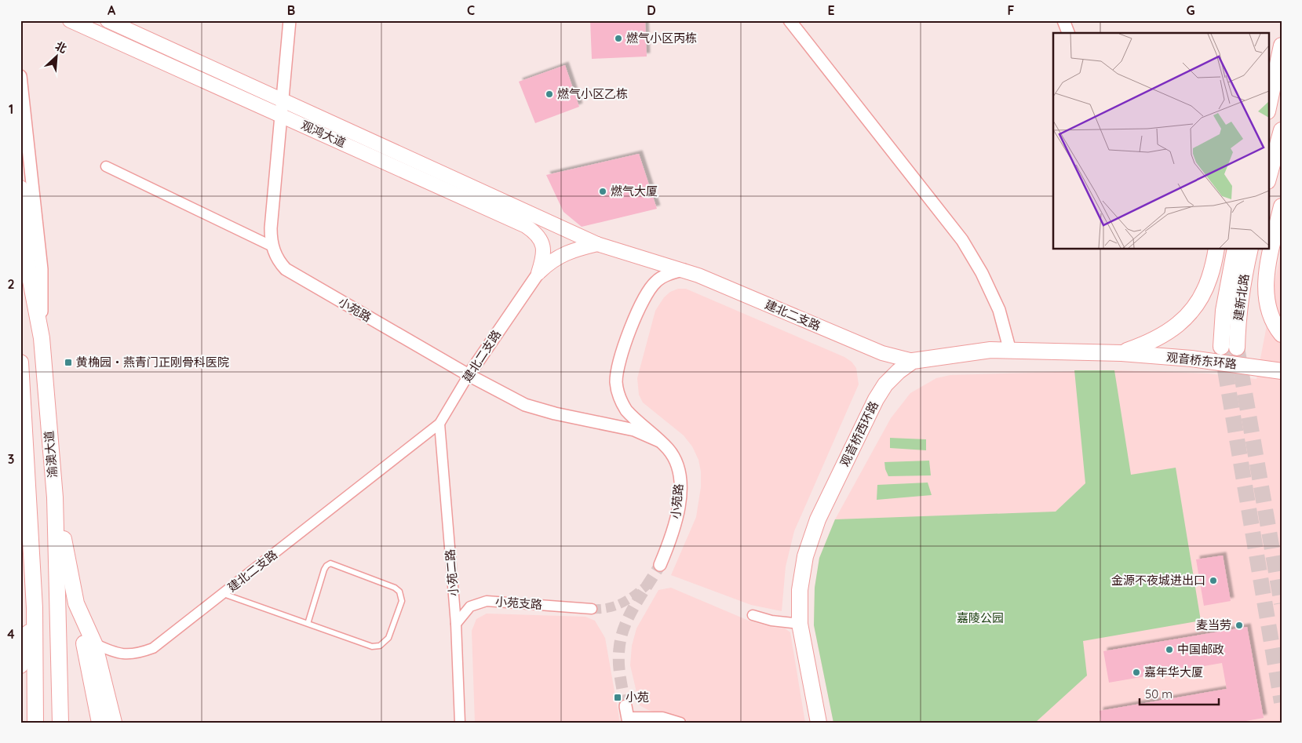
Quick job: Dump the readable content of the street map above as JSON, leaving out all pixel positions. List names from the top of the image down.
{
  "streets": {
    "main road": [
      "观鸿大道",
      "建新北路",
      "建北二支路",
      "观音桥东环路",
      "观音桥西环路",
      "渝澳大道"
    ],
    "street": ["小苑路", "小苑二路", "小苑支路"]
  },
  "crossings": [
    ["观鸿大道", "小苑路"],
    ["观鸿大道", "建北二支路"],
    ["小苑路", "建北二支路"],
    ["建北二支路", "观音桥西环路"],
    ["建北二支路", "小苑二路"],
    ["观音桥东环路", "观音桥西环路"],
    ["小苑二路", "小苑支路"]
  ],
  "parks": ["嘉陵公园"],
  "places": {
    "other": [
      "燃气小区丙栋",
      "燃气小区乙栋",
      "燃气大厦",
      "金源不夜城进出口",
      "麦当劳",
      "中国邮政",
      "嘉年华大厦"
    ],
    "transit": ["黄桷园‧燕青门正刚骨科医院", "小苑"]
  },
  "scale_bar": "50 m",
  "north": "top right",
  "grid": {
    "columns": [
      "A",
      "B",
      "C",
      "D",
      "E",
      "F",
      "G"
    ],
    "rows": [
      "1",
      "2",
      "3",
      "4"
    ]
  }
}
